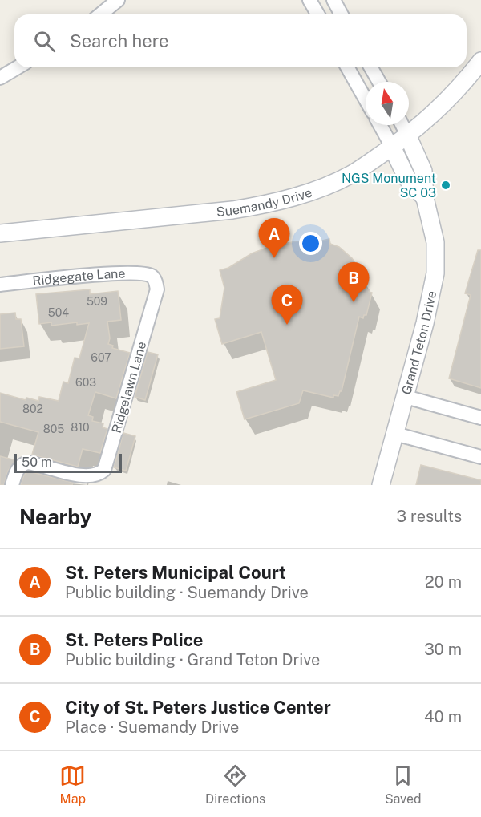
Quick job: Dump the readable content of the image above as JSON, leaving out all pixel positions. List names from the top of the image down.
{
  "streets": {
    "street": [
      "Suemandy Drive",
      "Ridgegate Lane",
      "Grand Teton Drive",
      "Ridgelawn Lane"
    ]
  },
  "crossings": [
    ["Suemandy Drive", "Grand Teton Drive"],
    ["Ridgegate Lane", "Ridgelawn Lane"]
  ],
  "places": ["NGS Monument SC 03"],
  "house_numbers": [
    "509",
    "504",
    "607",
    "603",
    "802",
    "810",
    "805"
  ],
  "scale_bar": "50 m",
  "north": "top",
  "page": {
    "search": "Search here",
    "pins": ["A", "B", "C"],
    "scale": "50 m",
    "heading": ["Nearby", "3 results"],
    "list": [
      {
        "mark": "A",
        "name": "St. Peters Municipal Court",
        "note": "Public building · Suemandy Drive",
        "value": "20 m"
      },
      {
        "mark": "B",
        "name": "St. Peters Police",
        "note": "Public building · Grand Teton Drive",
        "value": "30 m"
      },
      {
        "mark": "C",
        "name": "City of St. Peters Justice Center",
        "note": "Place · Suemandy Drive",
        "value": "40 m"
      }
    ],
    "nav": ["Map", "Directions", "Saved"]
  }
}
